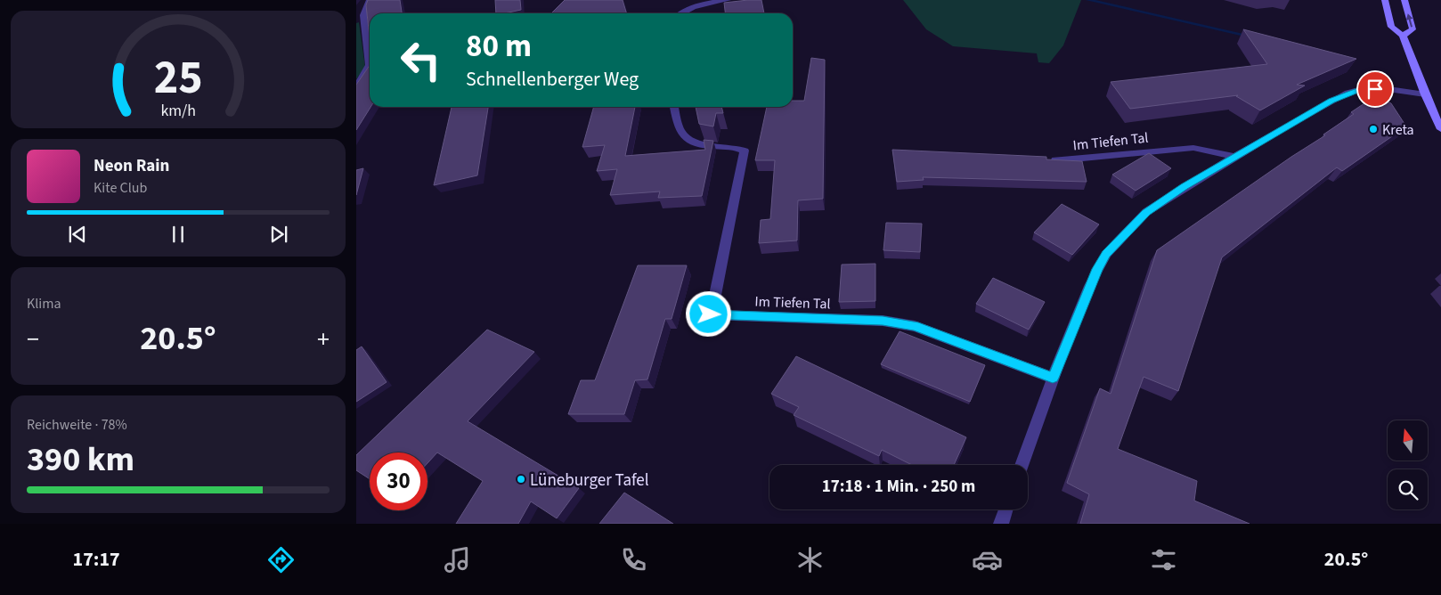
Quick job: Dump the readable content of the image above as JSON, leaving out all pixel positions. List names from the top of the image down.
{
  "streets": {
    "street": ["Im Tiefen Tal"]
  },
  "places": ["Kreta", "Lüneburger Tafel"],
  "north": "top",
  "page": {
    "turn": ["80 m", "Schnellenberger Weg"],
    "song": ["Neon Rain", "Kite Club"],
    "tile": [
      "Klima",
      ["Reichweite · 78%", "390 km"]
    ],
    "heat": ["−", "20.5°", "+"],
    "limit": "30",
    "trip": "17:18 · 1 Min. · 250 m",
    "tabs": ["17:17", "20.5°"],
    "gauge": ["25", "km/h"]
  }
}
